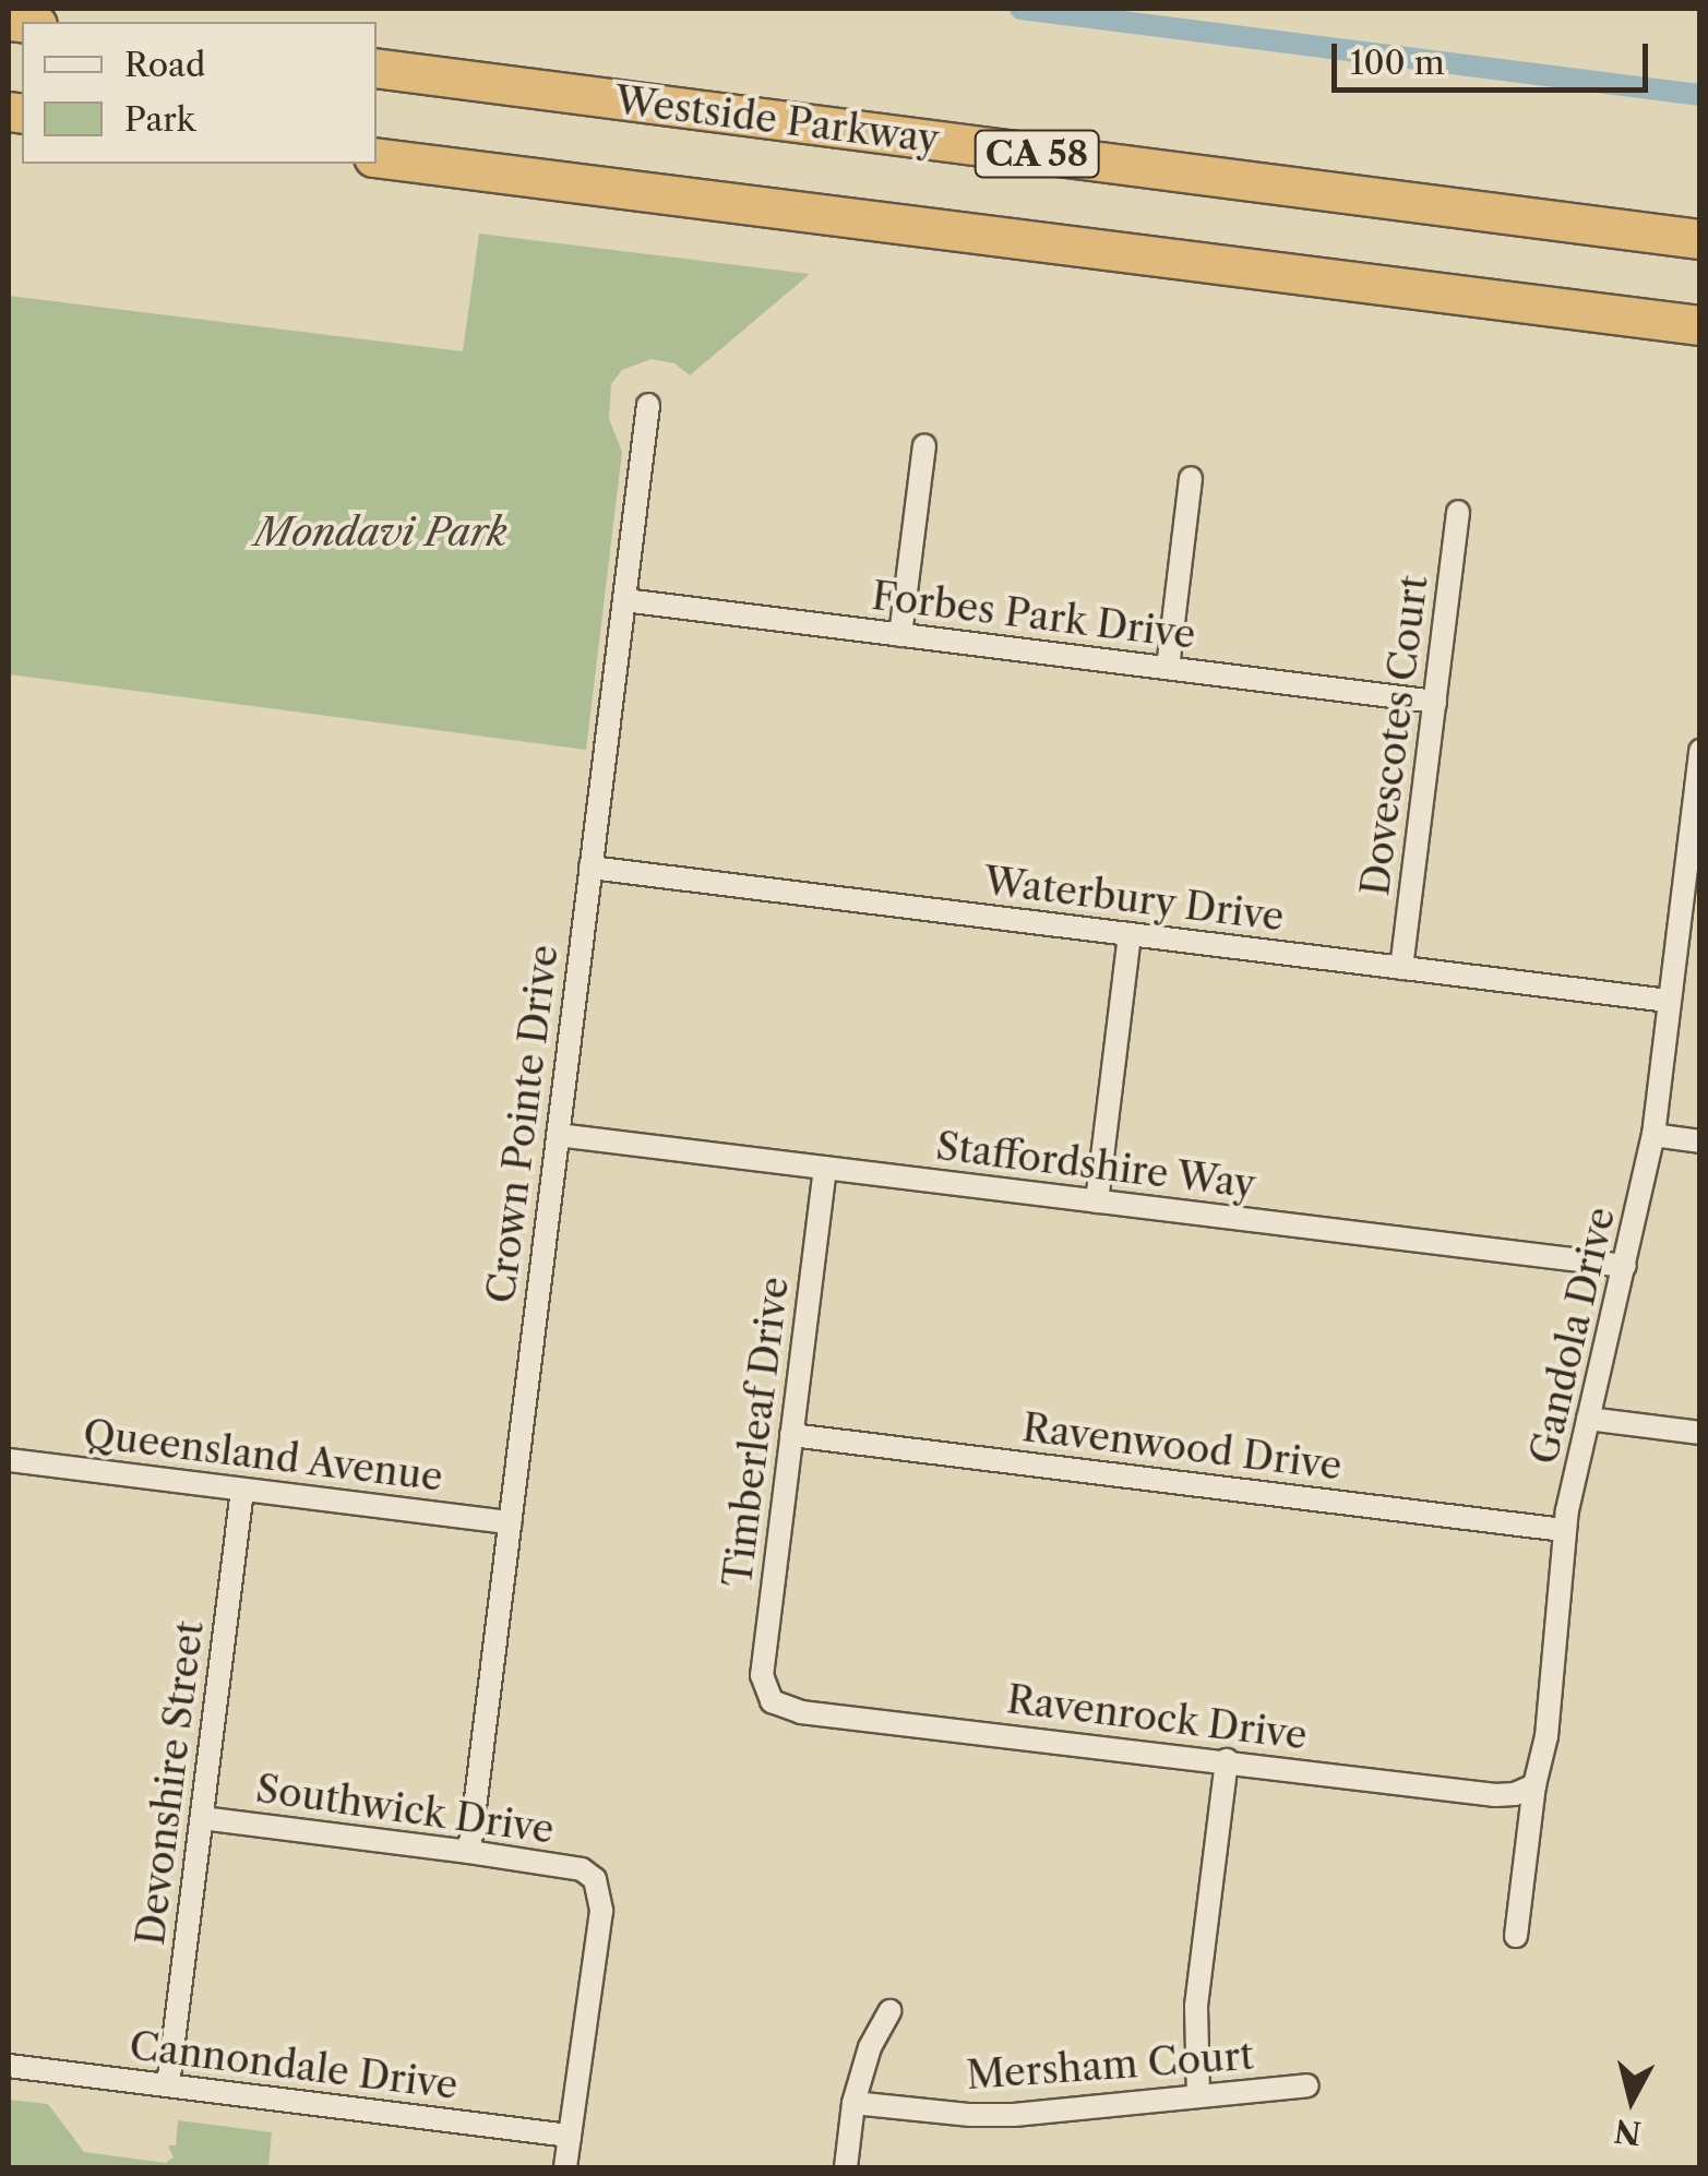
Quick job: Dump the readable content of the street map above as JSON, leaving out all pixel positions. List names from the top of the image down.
{
  "streets": {
    "highway": ["Westside Parkway", "CA 58"],
    "street": [
      "Forbes Park Drive",
      "Dovescotes Court",
      "Waterbury Drive",
      "Crown Pointe Drive",
      "Staffordshire Way",
      "Gandola Drive",
      "Timberleaf Drive",
      "Ravenwood Drive",
      "Queensland Avenue",
      "Ravenrock Drive",
      "Devonshire Street",
      "Southwick Drive",
      "Cannondale Drive",
      "Mersham Court"
    ]
  },
  "crossings": [
    ["Forbes Park Drive", "Dovescotes Court"],
    ["Forbes Park Drive", "Crown Pointe Drive"],
    ["Dovescotes Court", "Waterbury Drive"],
    ["Waterbury Drive", "Crown Pointe Drive"],
    ["Waterbury Drive", "Gandola Drive"],
    ["Crown Pointe Drive", "Staffordshire Way"],
    ["Crown Pointe Drive", "Queensland Avenue"],
    ["Crown Pointe Drive", "Southwick Drive"],
    ["Staffordshire Way", "Gandola Drive"],
    ["Staffordshire Way", "Timberleaf Drive"],
    ["Gandola Drive", "Ravenwood Drive"],
    ["Gandola Drive", "Ravenrock Drive"],
    ["Timberleaf Drive", "Ravenwood Drive"],
    ["Timberleaf Drive", "Ravenrock Drive"],
    ["Queensland Avenue", "Devonshire Street"],
    ["Devonshire Street", "Southwick Drive"],
    ["Devonshire Street", "Cannondale Drive"],
    ["Southwick Drive", "Cannondale Drive"]
  ],
  "parks": ["Mondavi Park"],
  "legend": ["Road", "Park"],
  "scale_bar": "100 m",
  "north": "bottom"
}
